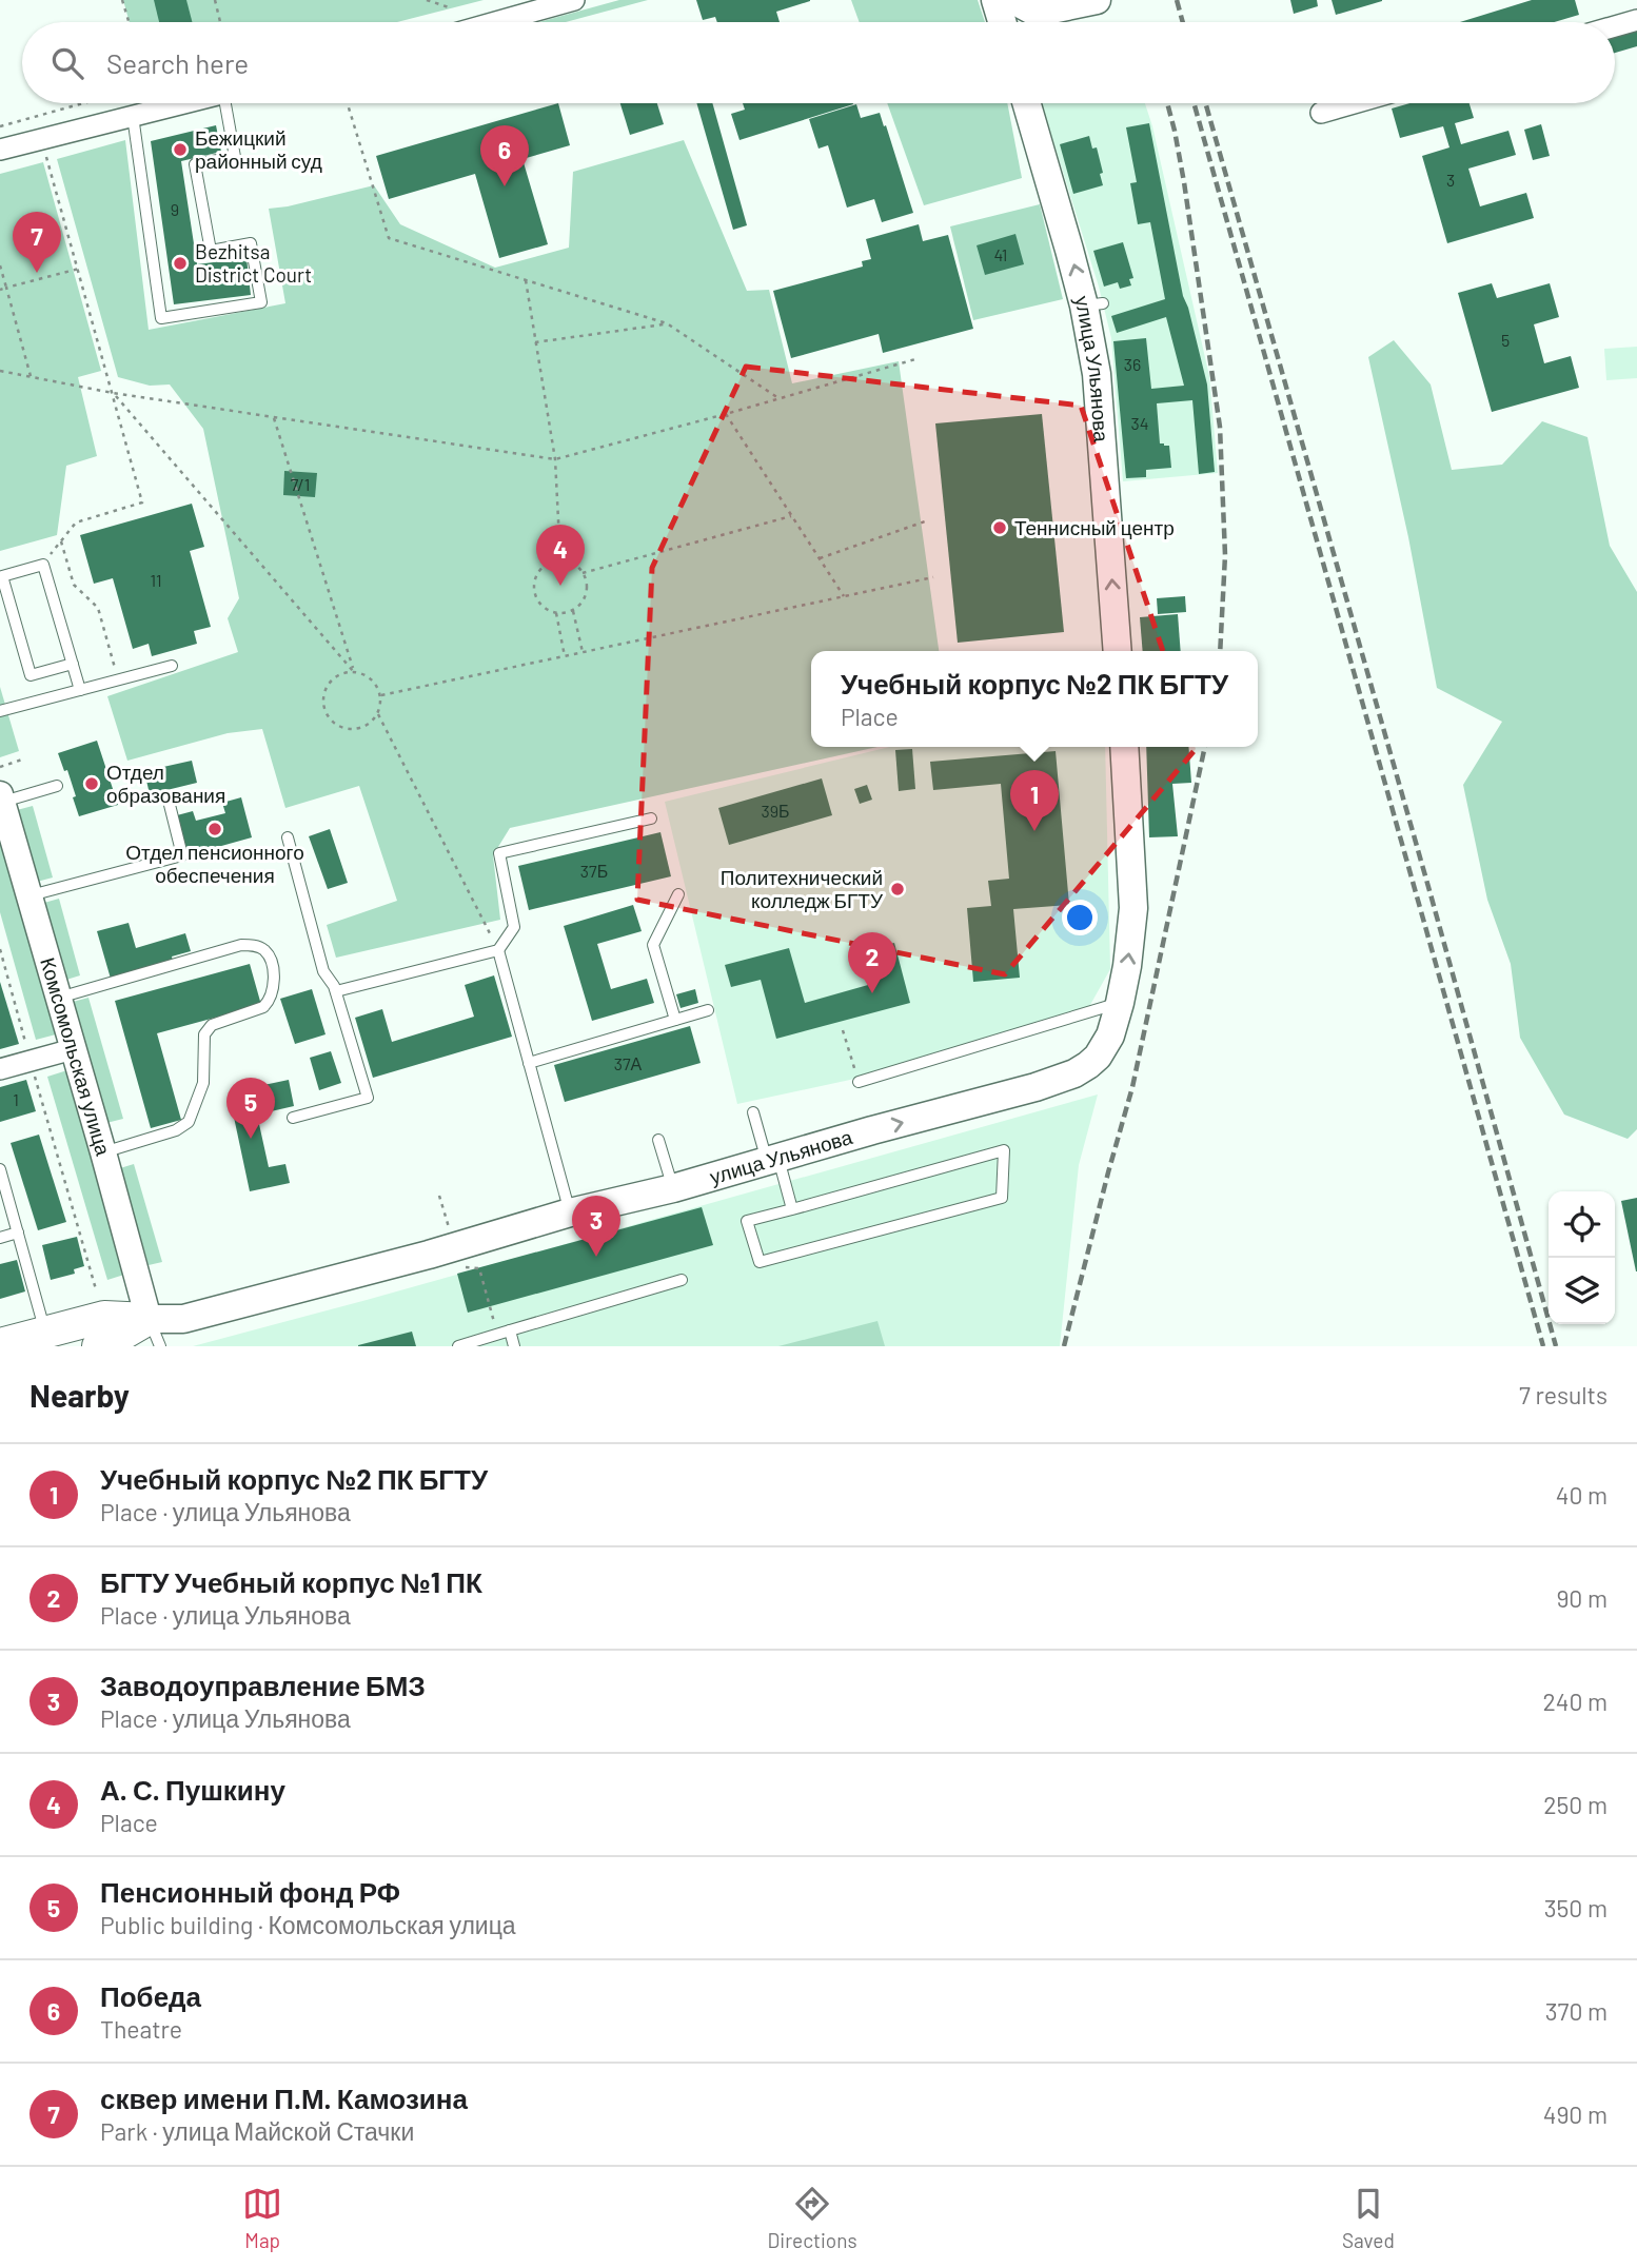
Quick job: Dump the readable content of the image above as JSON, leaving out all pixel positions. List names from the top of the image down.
{
  "streets": {
    "main road": ["улица Ульянова"],
    "street": ["Комсомольская улица"]
  },
  "crossings": [
    ["улица Ульянова", "Комсомольская улица"]
  ],
  "one_way": ["улица Ульянова"],
  "places": [
    "Бежицкий районный суд",
    "Bezhitsa District Court",
    "Теннисный центр",
    "Отдел образования",
    "Отдел пенсионного обеспечения",
    "Политехнический колледж БГТУ"
  ],
  "house_numbers": [
    "3",
    "9",
    "41",
    "5",
    "36",
    "34",
    "7/1",
    "11",
    "39Б",
    "37Б",
    "37А",
    "1"
  ],
  "page": {
    "search": "Search here",
    "pins": [
      "6",
      "7",
      "4",
      "1",
      "2",
      "5",
      "3"
    ],
    "popup": ["Учебный корпус №2 ПК БГТУ", "Place"],
    "heading": ["Nearby", "7 results"],
    "list": [
      {
        "mark": "1",
        "name": "Учебный корпус №2 ПК БГТУ",
        "note": "Place · улица Ульянова",
        "value": "40 m"
      },
      {
        "mark": "2",
        "name": "БГТУ Учебный корпус №1 ПК",
        "note": "Place · улица Ульянова",
        "value": "90 m"
      },
      {
        "mark": "3",
        "name": "Заводоуправление БМЗ",
        "note": "Place · улица Ульянова",
        "value": "240 m"
      },
      {
        "mark": "4",
        "name": "А. С. Пушкину",
        "note": "Place",
        "value": "250 m"
      },
      {
        "mark": "5",
        "name": "Пенсионный фонд РФ",
        "note": "Public building · Комсомольская улица",
        "value": "350 m"
      },
      {
        "mark": "6",
        "name": "Победа",
        "note": "Theatre",
        "value": "370 m"
      },
      {
        "mark": "7",
        "name": "сквер имени П.М. Камозина",
        "note": "Park · улица Майской Стачки",
        "value": "490 m"
      }
    ],
    "nav": ["Map", "Directions", "Saved"]
  }
}
